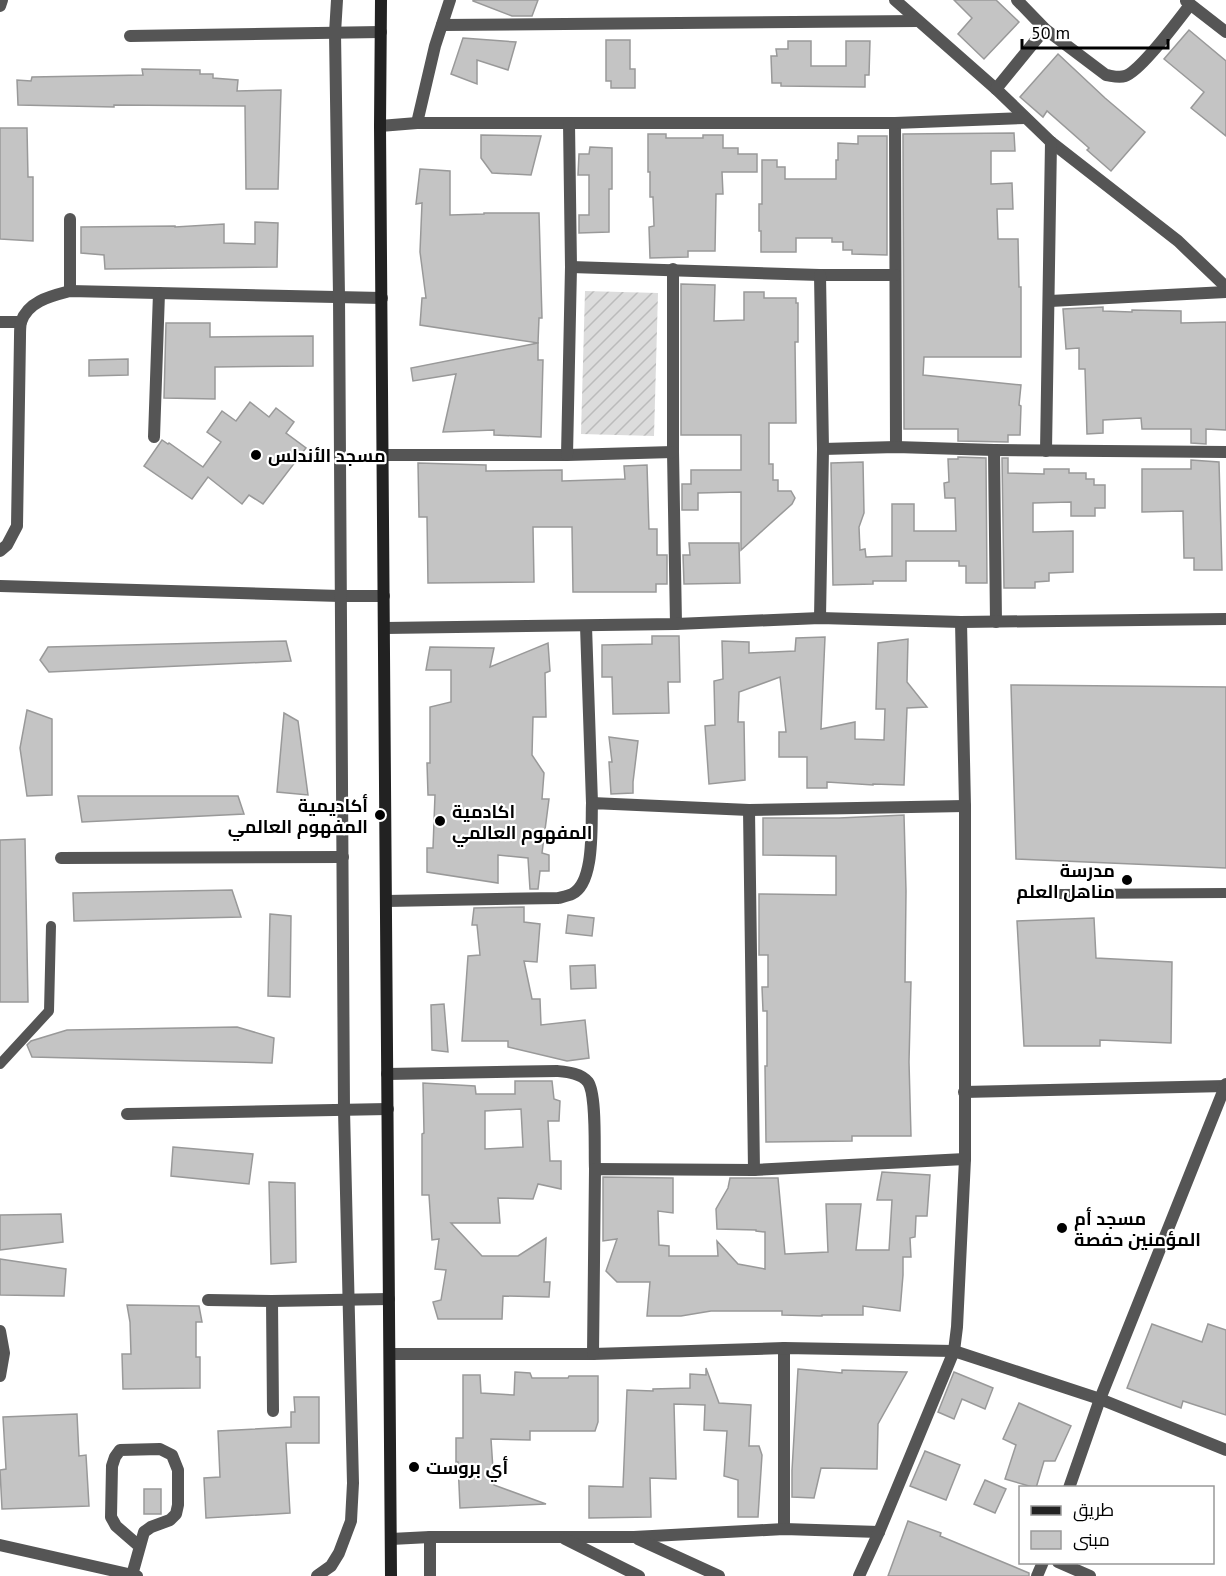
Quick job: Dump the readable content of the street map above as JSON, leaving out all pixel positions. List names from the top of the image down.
{
  "places": [
    "مسجد الأندلس",
    "أكاديمية المفهوم العالمي",
    "اكادمية المفهوم العالمي",
    "مدرسة مناهل العلم",
    "مسجد أم المؤمنين حفصة",
    "أي بروست"
  ],
  "legend": ["طريق", "مبنى"],
  "scale_bar": "50 m"
}
